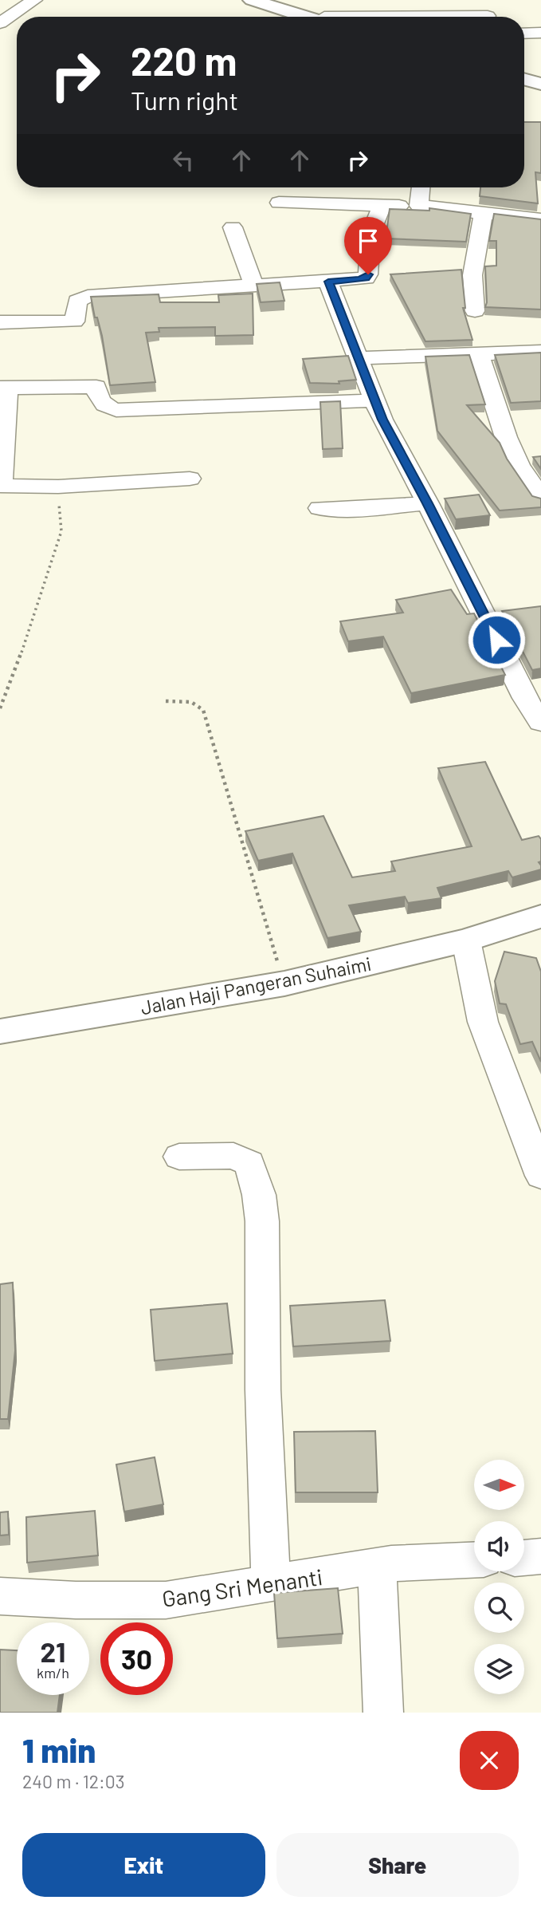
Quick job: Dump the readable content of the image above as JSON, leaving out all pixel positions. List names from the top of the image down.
{
  "streets": {
    "main road": ["Jalan Haji Pangeran Suhaimi"],
    "street": ["Gang Sri Menanti"]
  },
  "north": "right",
  "page": {
    "turn": ["220 m", "Turn right"],
    "speed": "21 km/h",
    "limit": "30",
    "heading": ["1 min", "240 m · 12:03"],
    "buttons": ["Exit", "Share"]
  }
}
